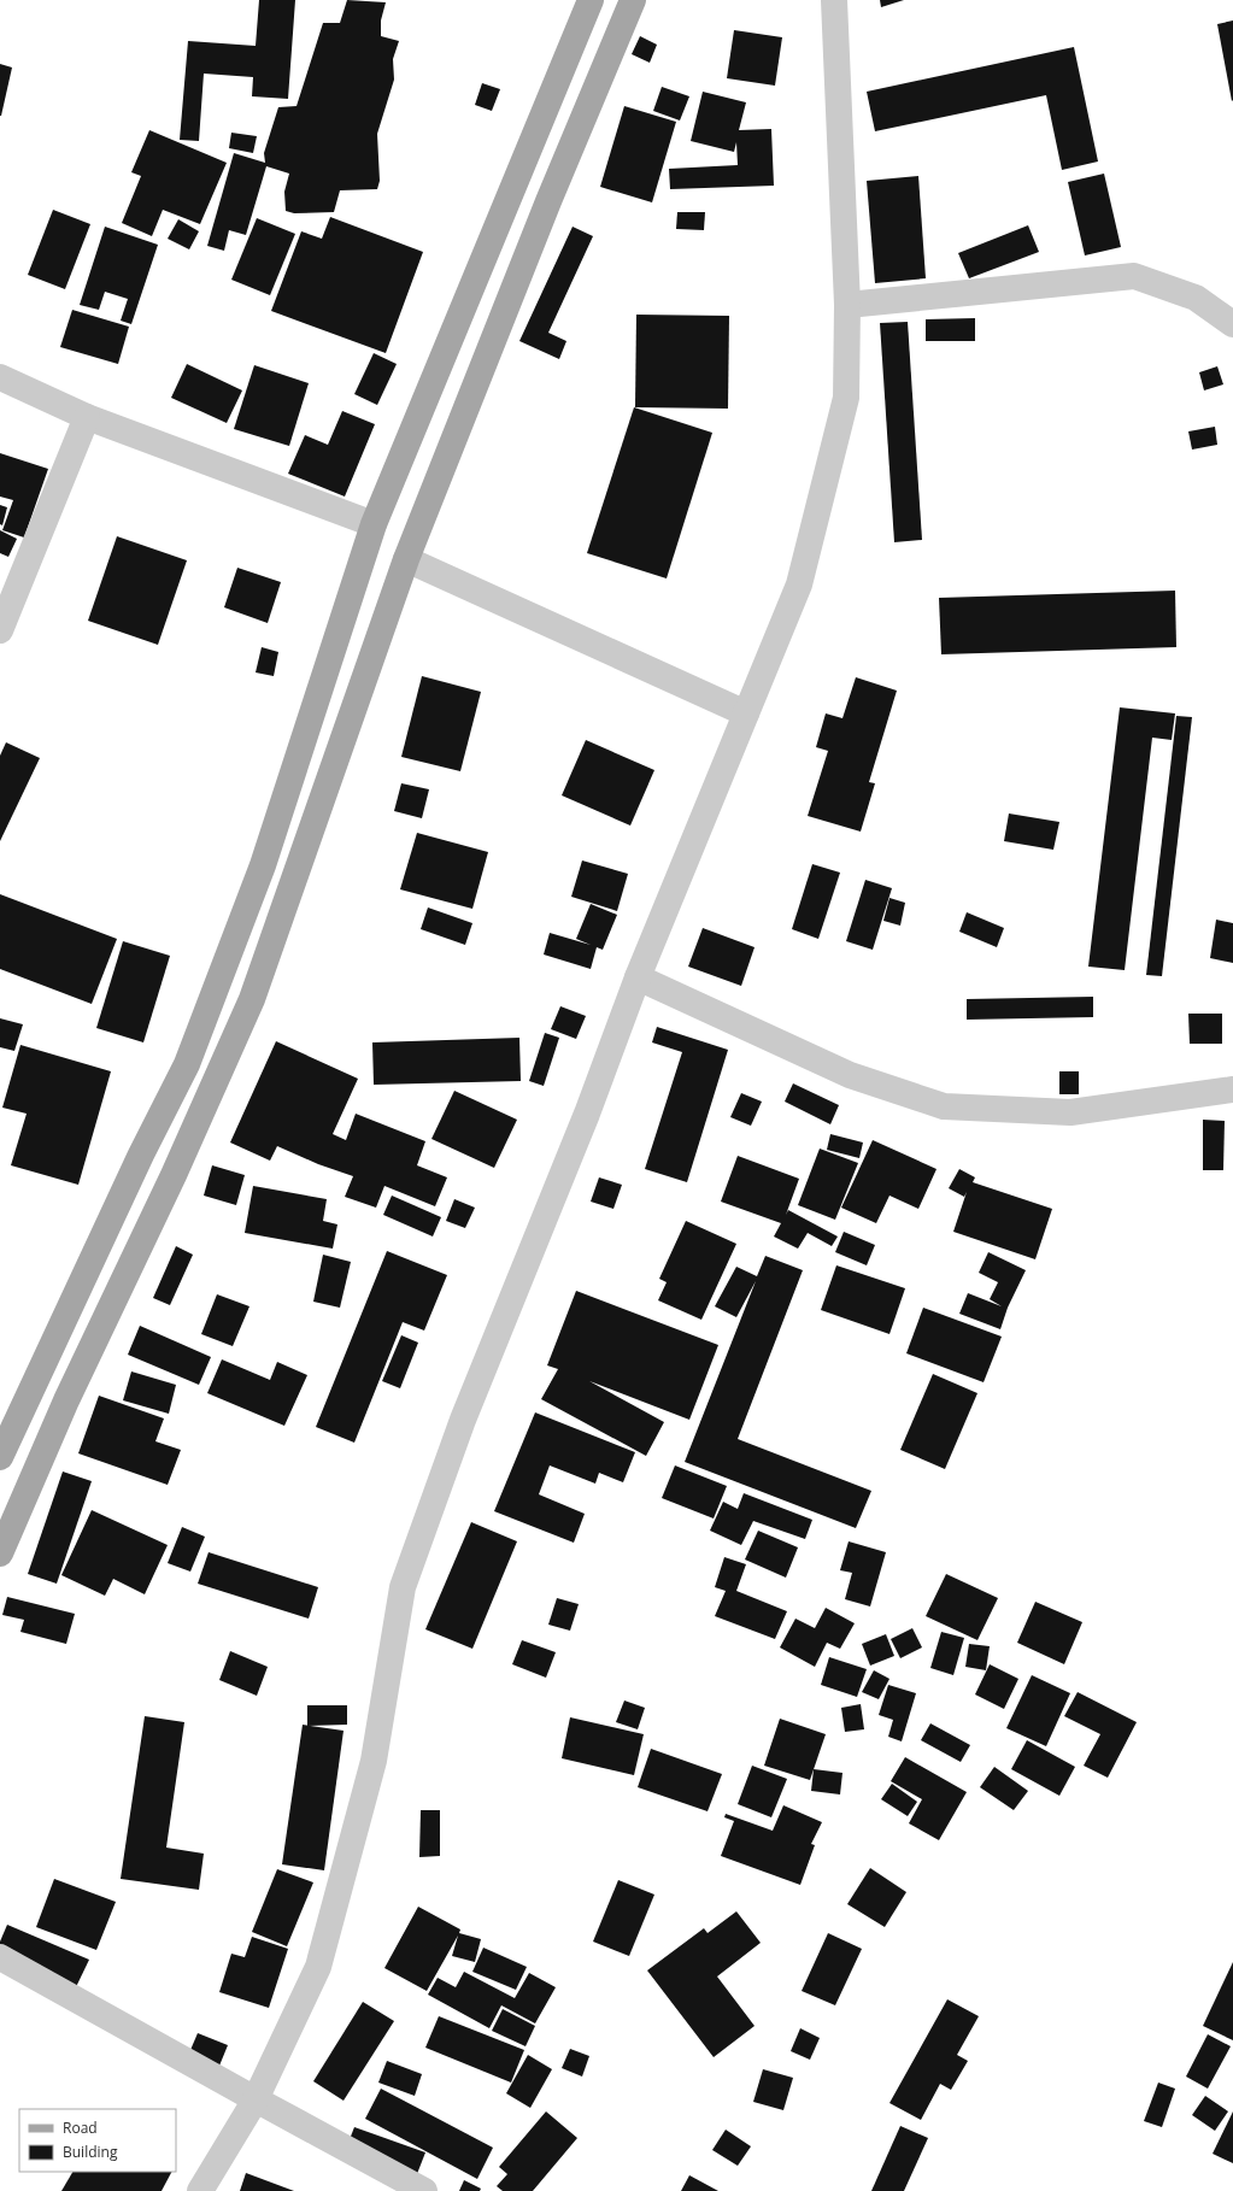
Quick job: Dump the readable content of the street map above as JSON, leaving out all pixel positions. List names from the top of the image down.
{
  "legend": ["Road", "Building"]
}
